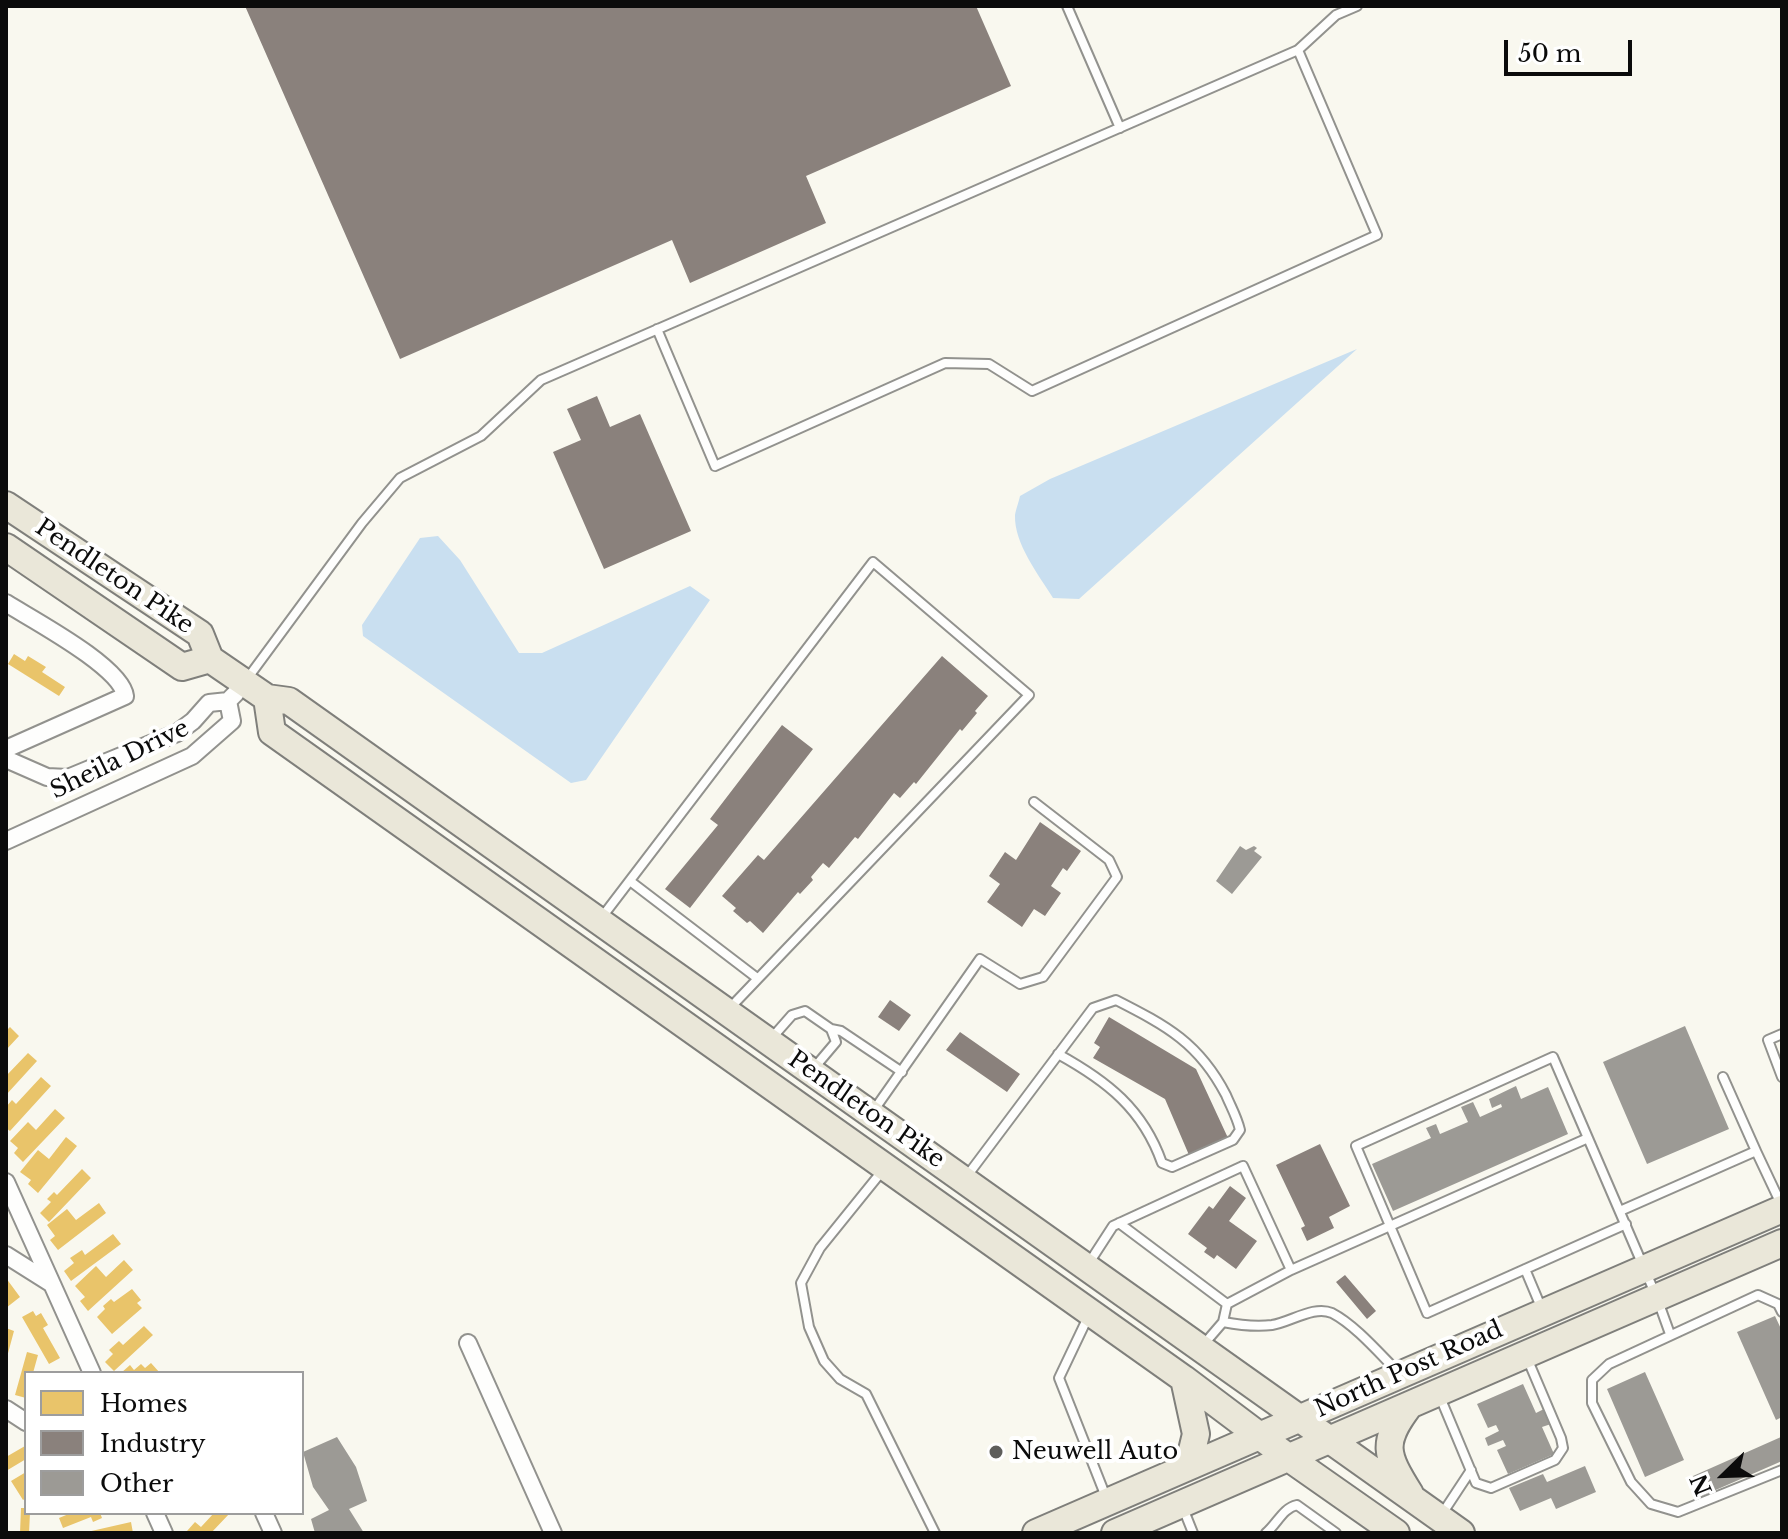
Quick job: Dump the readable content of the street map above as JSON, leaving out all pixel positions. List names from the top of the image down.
{
  "streets": {
    "main road": ["Pendleton Pike", "North Post Road"],
    "street": ["Sheila Drive"]
  },
  "crossings": [
    ["Pendleton Pike", "Sheila Drive"],
    ["Pendleton Pike", "North Post Road"]
  ],
  "places": ["Neuwell Auto"],
  "legend": ["Homes", "Industry", "Other"],
  "scale_bar": "50 m",
  "north": "bottom left"
}
